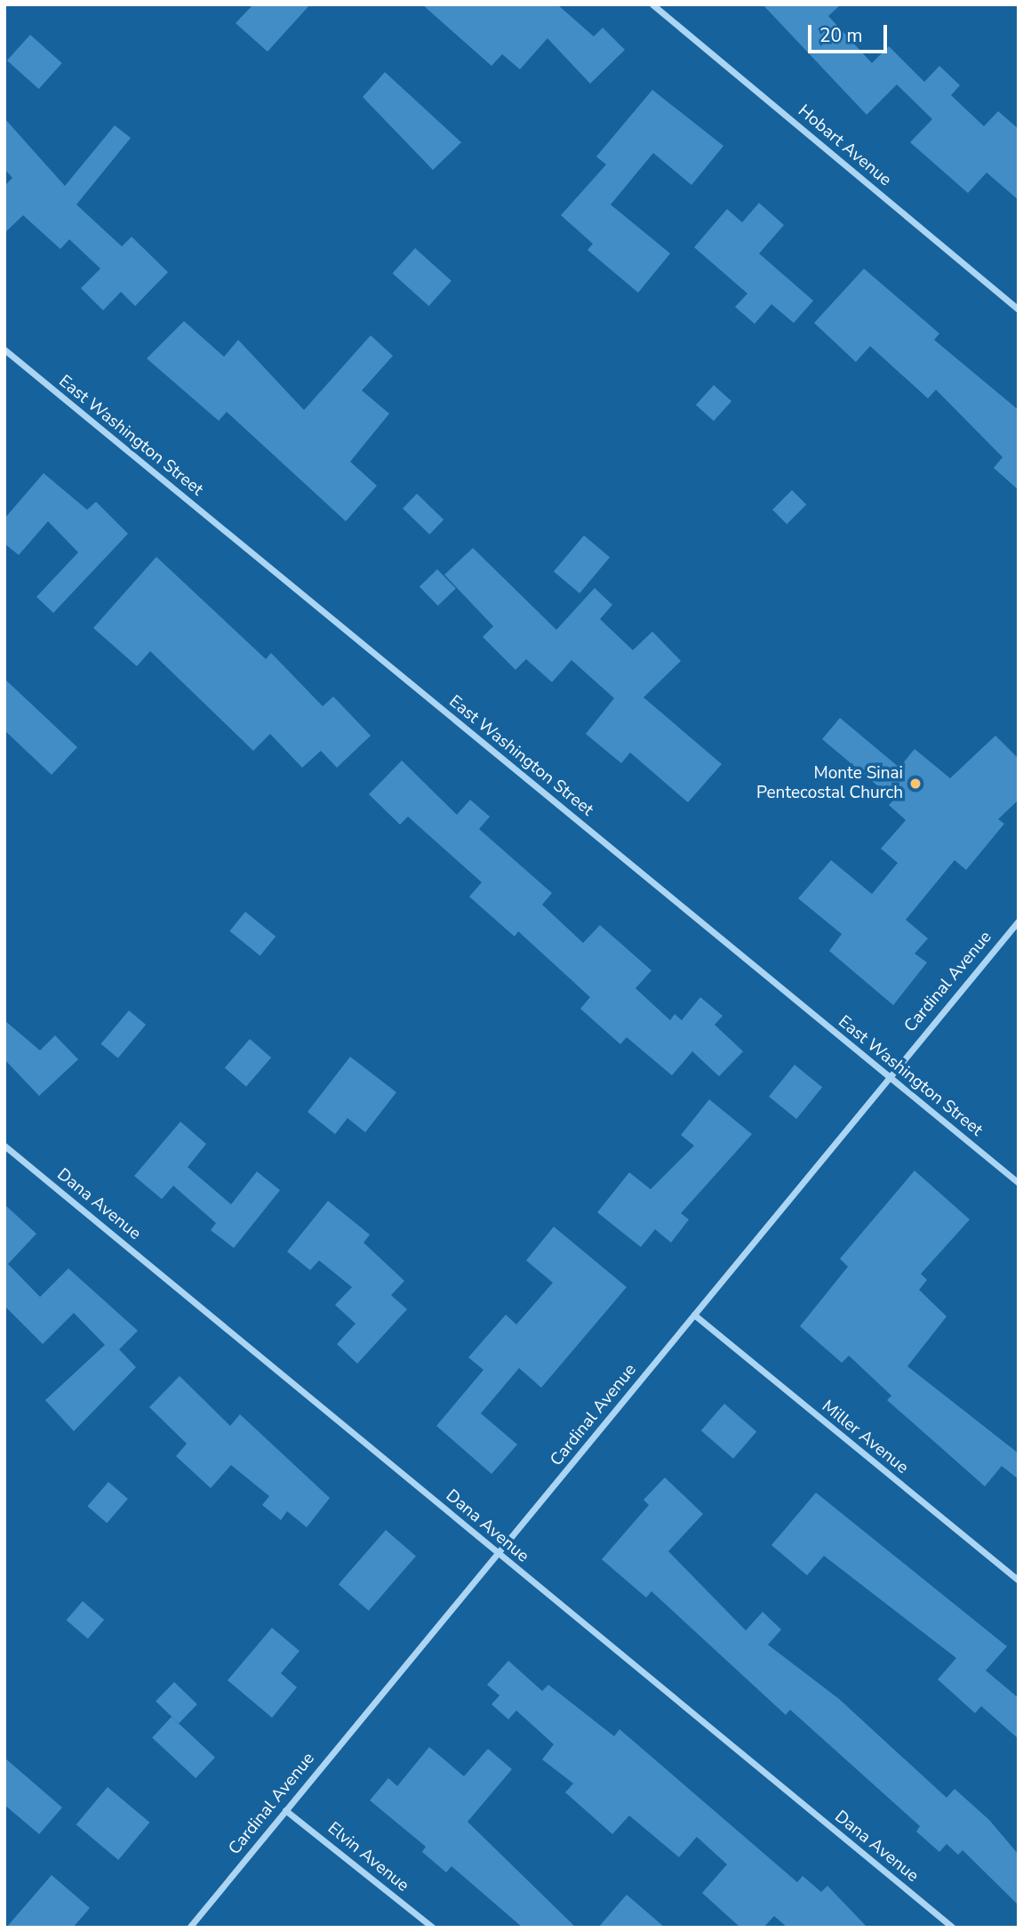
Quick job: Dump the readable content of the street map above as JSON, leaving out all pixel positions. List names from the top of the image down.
{
  "streets": {
    "street": [
      "Hobart Avenue",
      "East Washington Street",
      "Cardinal Avenue",
      "Dana Avenue",
      "Miller Avenue",
      "Elvin Avenue"
    ]
  },
  "crossings": [
    ["East Washington Street", "Cardinal Avenue"],
    ["Cardinal Avenue", "Dana Avenue"],
    ["Cardinal Avenue", "Miller Avenue"],
    ["Cardinal Avenue", "Elvin Avenue"]
  ],
  "places": ["Monte Sinai Pentecostal Church"],
  "scale_bar": "20 m"
}
